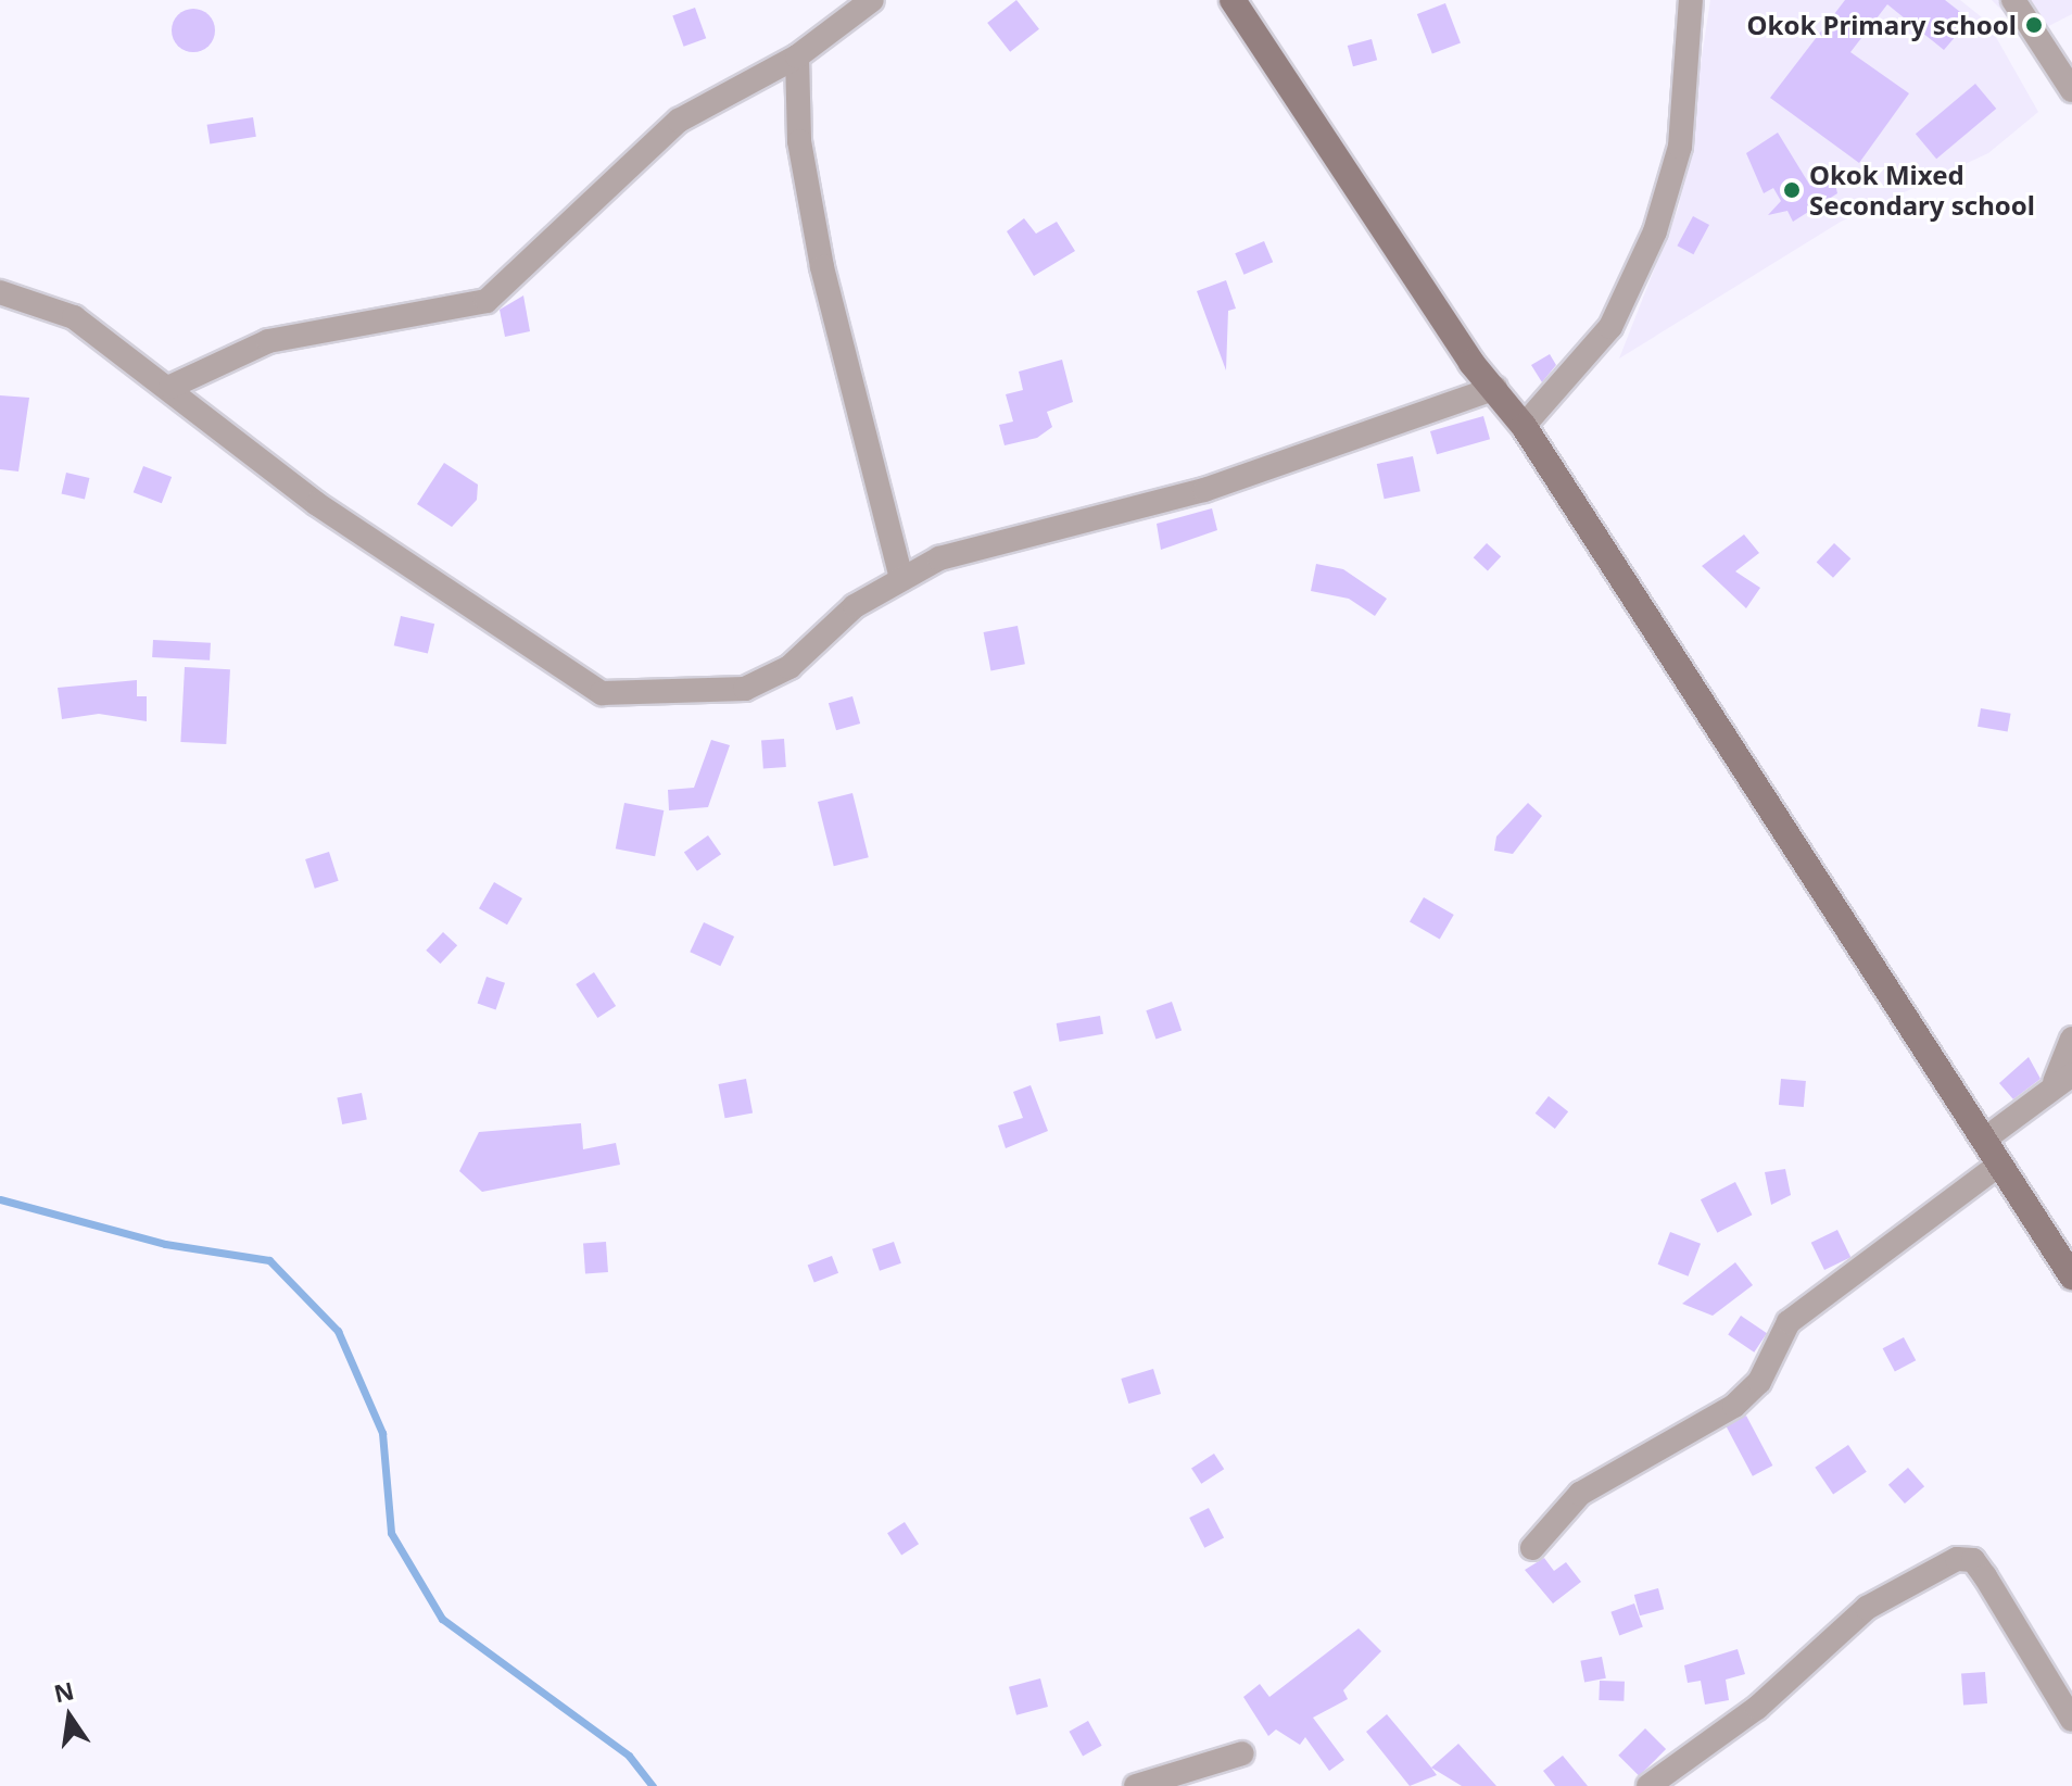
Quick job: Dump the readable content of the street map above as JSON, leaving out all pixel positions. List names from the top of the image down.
{
  "places": ["Okok Primary school", "Okok Mixed Secondary school"],
  "north": "top"
}
